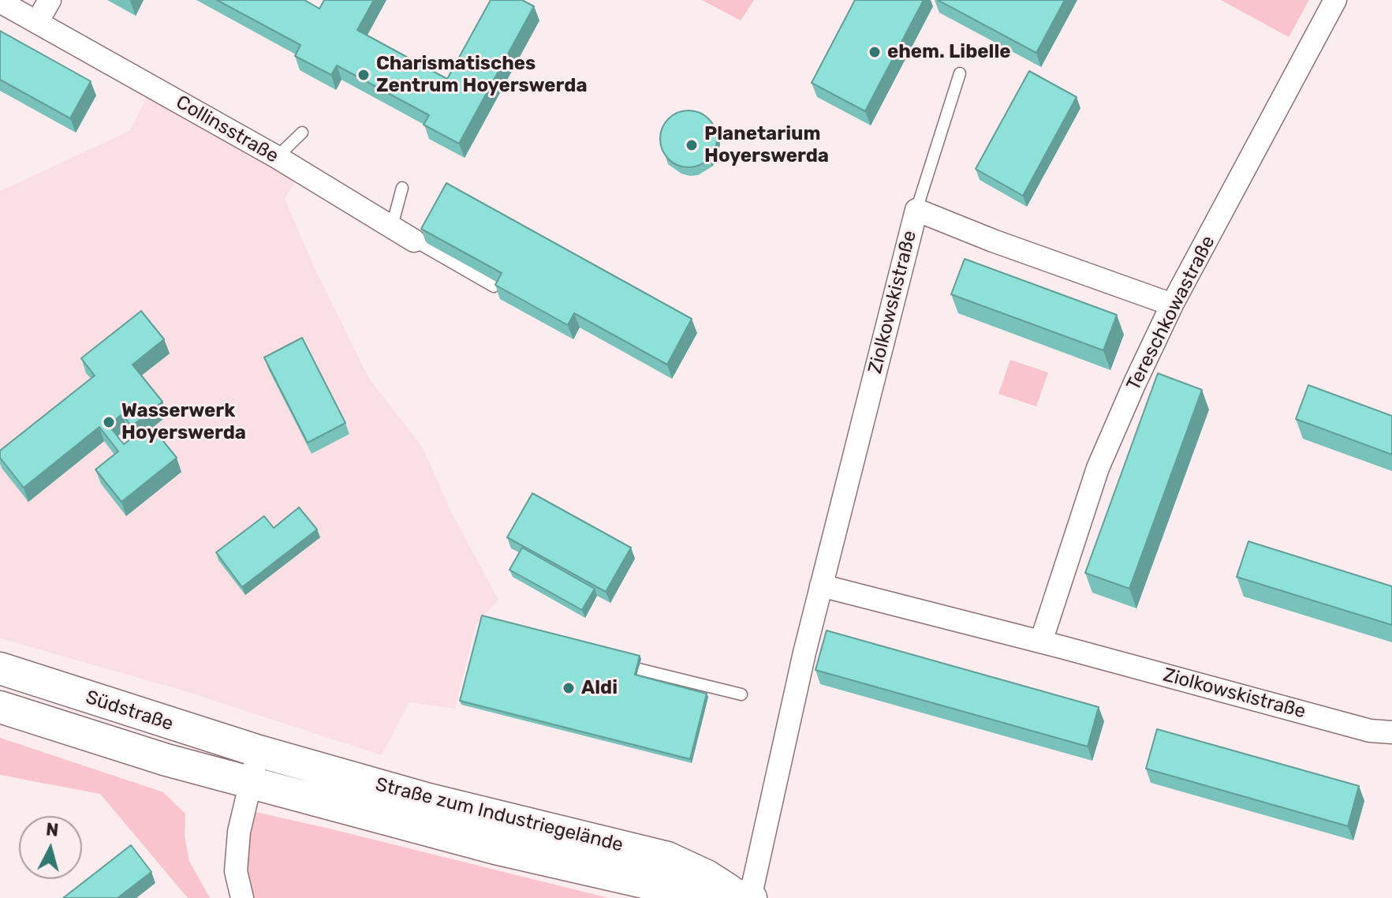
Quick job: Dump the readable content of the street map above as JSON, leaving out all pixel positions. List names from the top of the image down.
{
  "streets": {
    "main road": ["Südstraße", "Straße zum Industriegelände"],
    "street": ["Collinsstraße", "Ziolkowskistraße", "Tereschkowastraße"]
  },
  "crossings": [
    ["Ziolkowskistraße", "Tereschkowastraße"],
    ["Ziolkowskistraße", "Straße zum Industriegelände"],
    ["Südstraße", "Straße zum Industriegelände"]
  ],
  "places": [
    "ehem. Libelle",
    "Charismatisches Zentrum Hoyerswerda",
    "Planetarium Hoyerswerda",
    "Wasserwerk Hoyerswerda",
    "Aldi"
  ],
  "north": "top"
}
